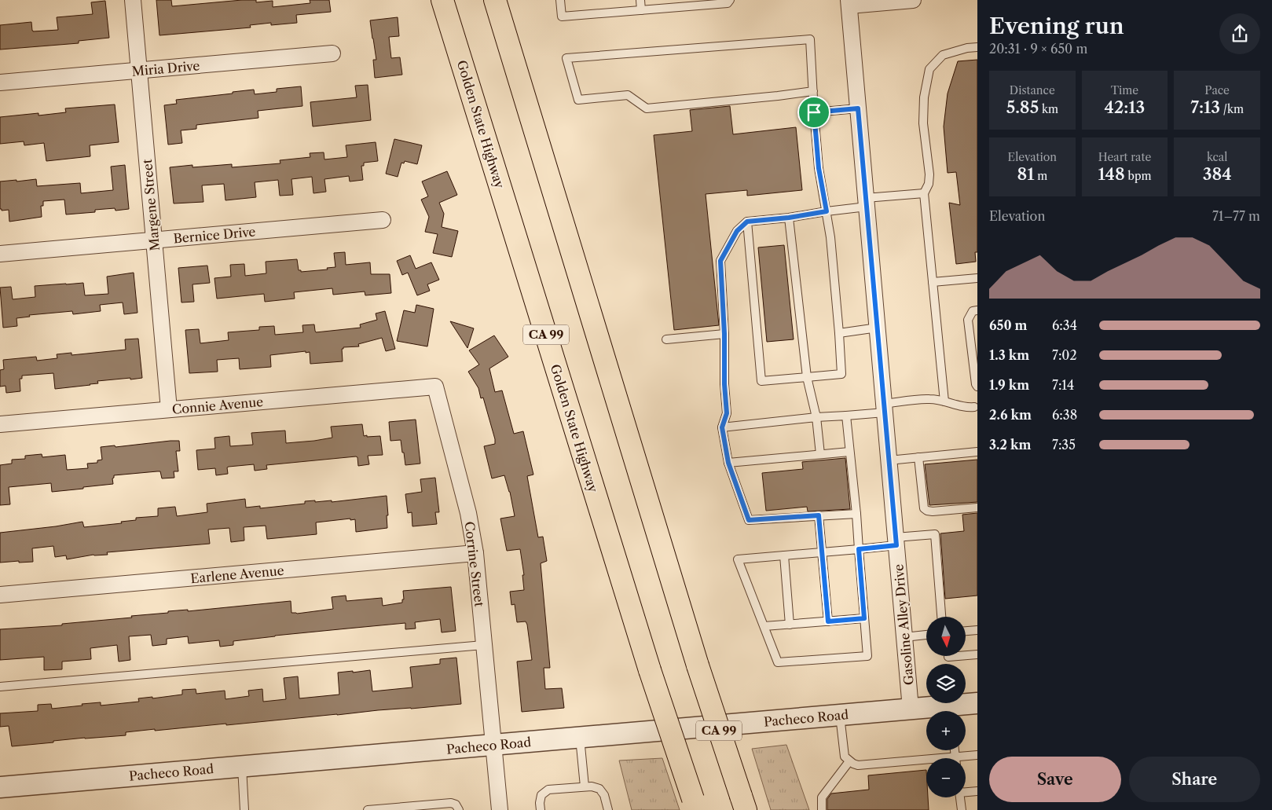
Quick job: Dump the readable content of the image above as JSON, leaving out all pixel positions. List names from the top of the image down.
{
  "streets": {
    "highway": ["Golden State Highway", "CA 99"],
    "street": [
      "Miria Drive",
      "Margene Street",
      "Bernice Drive",
      "Connie Avenue",
      "Corrine Street",
      "Earlene Avenue",
      "Gasoline Alley Drive",
      "Pacheco Road"
    ]
  },
  "crossings": [
    ["Miria Drive", "Margene Street"],
    ["Margene Street", "Bernice Drive"],
    ["Margene Street", "Connie Avenue"],
    ["Connie Avenue", "Corrine Street"],
    ["Corrine Street", "Earlene Avenue"],
    ["Corrine Street", "Pacheco Road"],
    ["Gasoline Alley Drive", "Pacheco Road"]
  ],
  "north": "bottom",
  "page": {
    "heading": ["Evening run", "20:31 · 9 × 650 m"],
    "stats": [
      ["Distance", "5.85 km"],
      ["Time", "42:13"],
      ["Pace", "7:13 /km"],
      ["Elevation", "81 m"],
      ["Heart rate", "148 bpm"],
      ["kcal", "384"]
    ],
    "chart": ["Elevation", "71–77 m"],
    "list": [
      {
        "name": "650 m",
        "note": "6:34"
      },
      {
        "name": "1.3 km",
        "note": "7:02"
      },
      {
        "name": "1.9 km",
        "note": "7:14"
      },
      {
        "name": "2.6 km",
        "note": "6:38"
      },
      {
        "name": "3.2 km",
        "note": "7:35"
      }
    ],
    "map_buttons": ["+", "−"],
    "buttons": ["Save", "Share"]
  }
}
